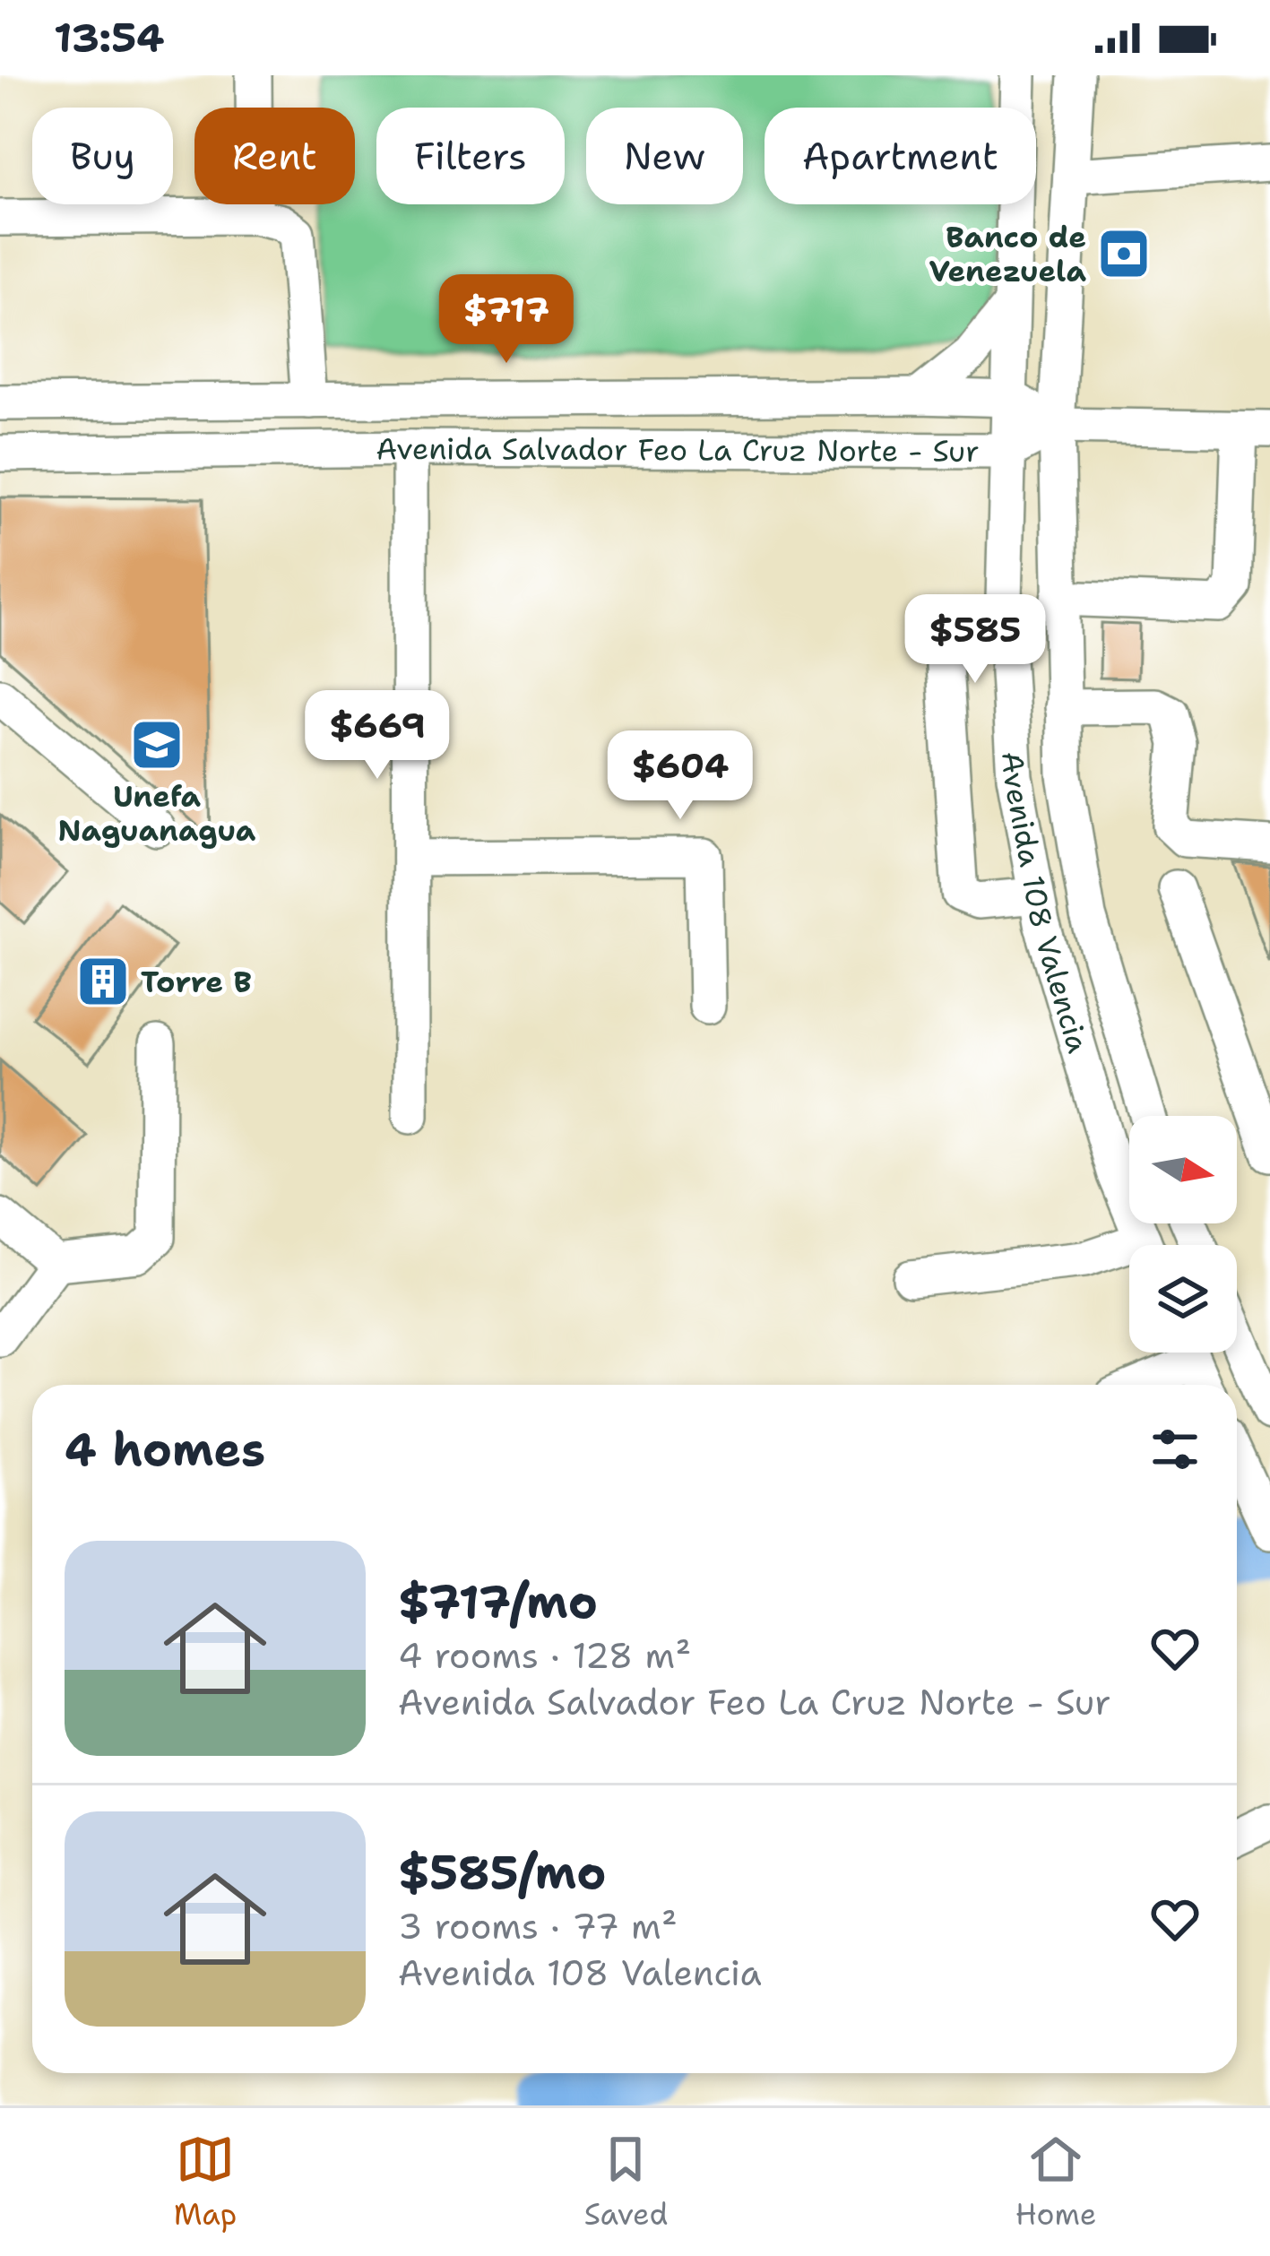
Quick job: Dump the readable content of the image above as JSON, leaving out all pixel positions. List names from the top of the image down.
{
  "streets": {
    "street": ["Avenida Salvador Feo La Cruz Norte - Sur", "Avenida 108 Valencia"]
  },
  "crossings": [
    ["Avenida Salvador Feo La Cruz Norte - Sur", "Avenida 108 Valencia"]
  ],
  "places": {
    "bank": ["Banco de Venezuela"],
    "school or university": ["Unefa Naguanagua"],
    "building": ["Torre B"]
  },
  "north": "right",
  "page": {
    "status": "13:54",
    "chip": [
      "Buy",
      "Rent",
      "Filters",
      "New",
      "Apartment"
    ],
    "price": [
      "$717",
      "$585",
      "$669",
      "$604"
    ],
    "heading": "4 homes",
    "list": [
      {
        "name": "$717/mo",
        "note": "4 rooms · 128 m² · Avenida Salvador Feo La Cruz Norte - Sur"
      },
      {
        "name": "$585/mo",
        "note": "3 rooms · 77 m² · Avenida 108 Valencia"
      }
    ],
    "tabs": ["Map", "Saved", "Home"]
  }
}
